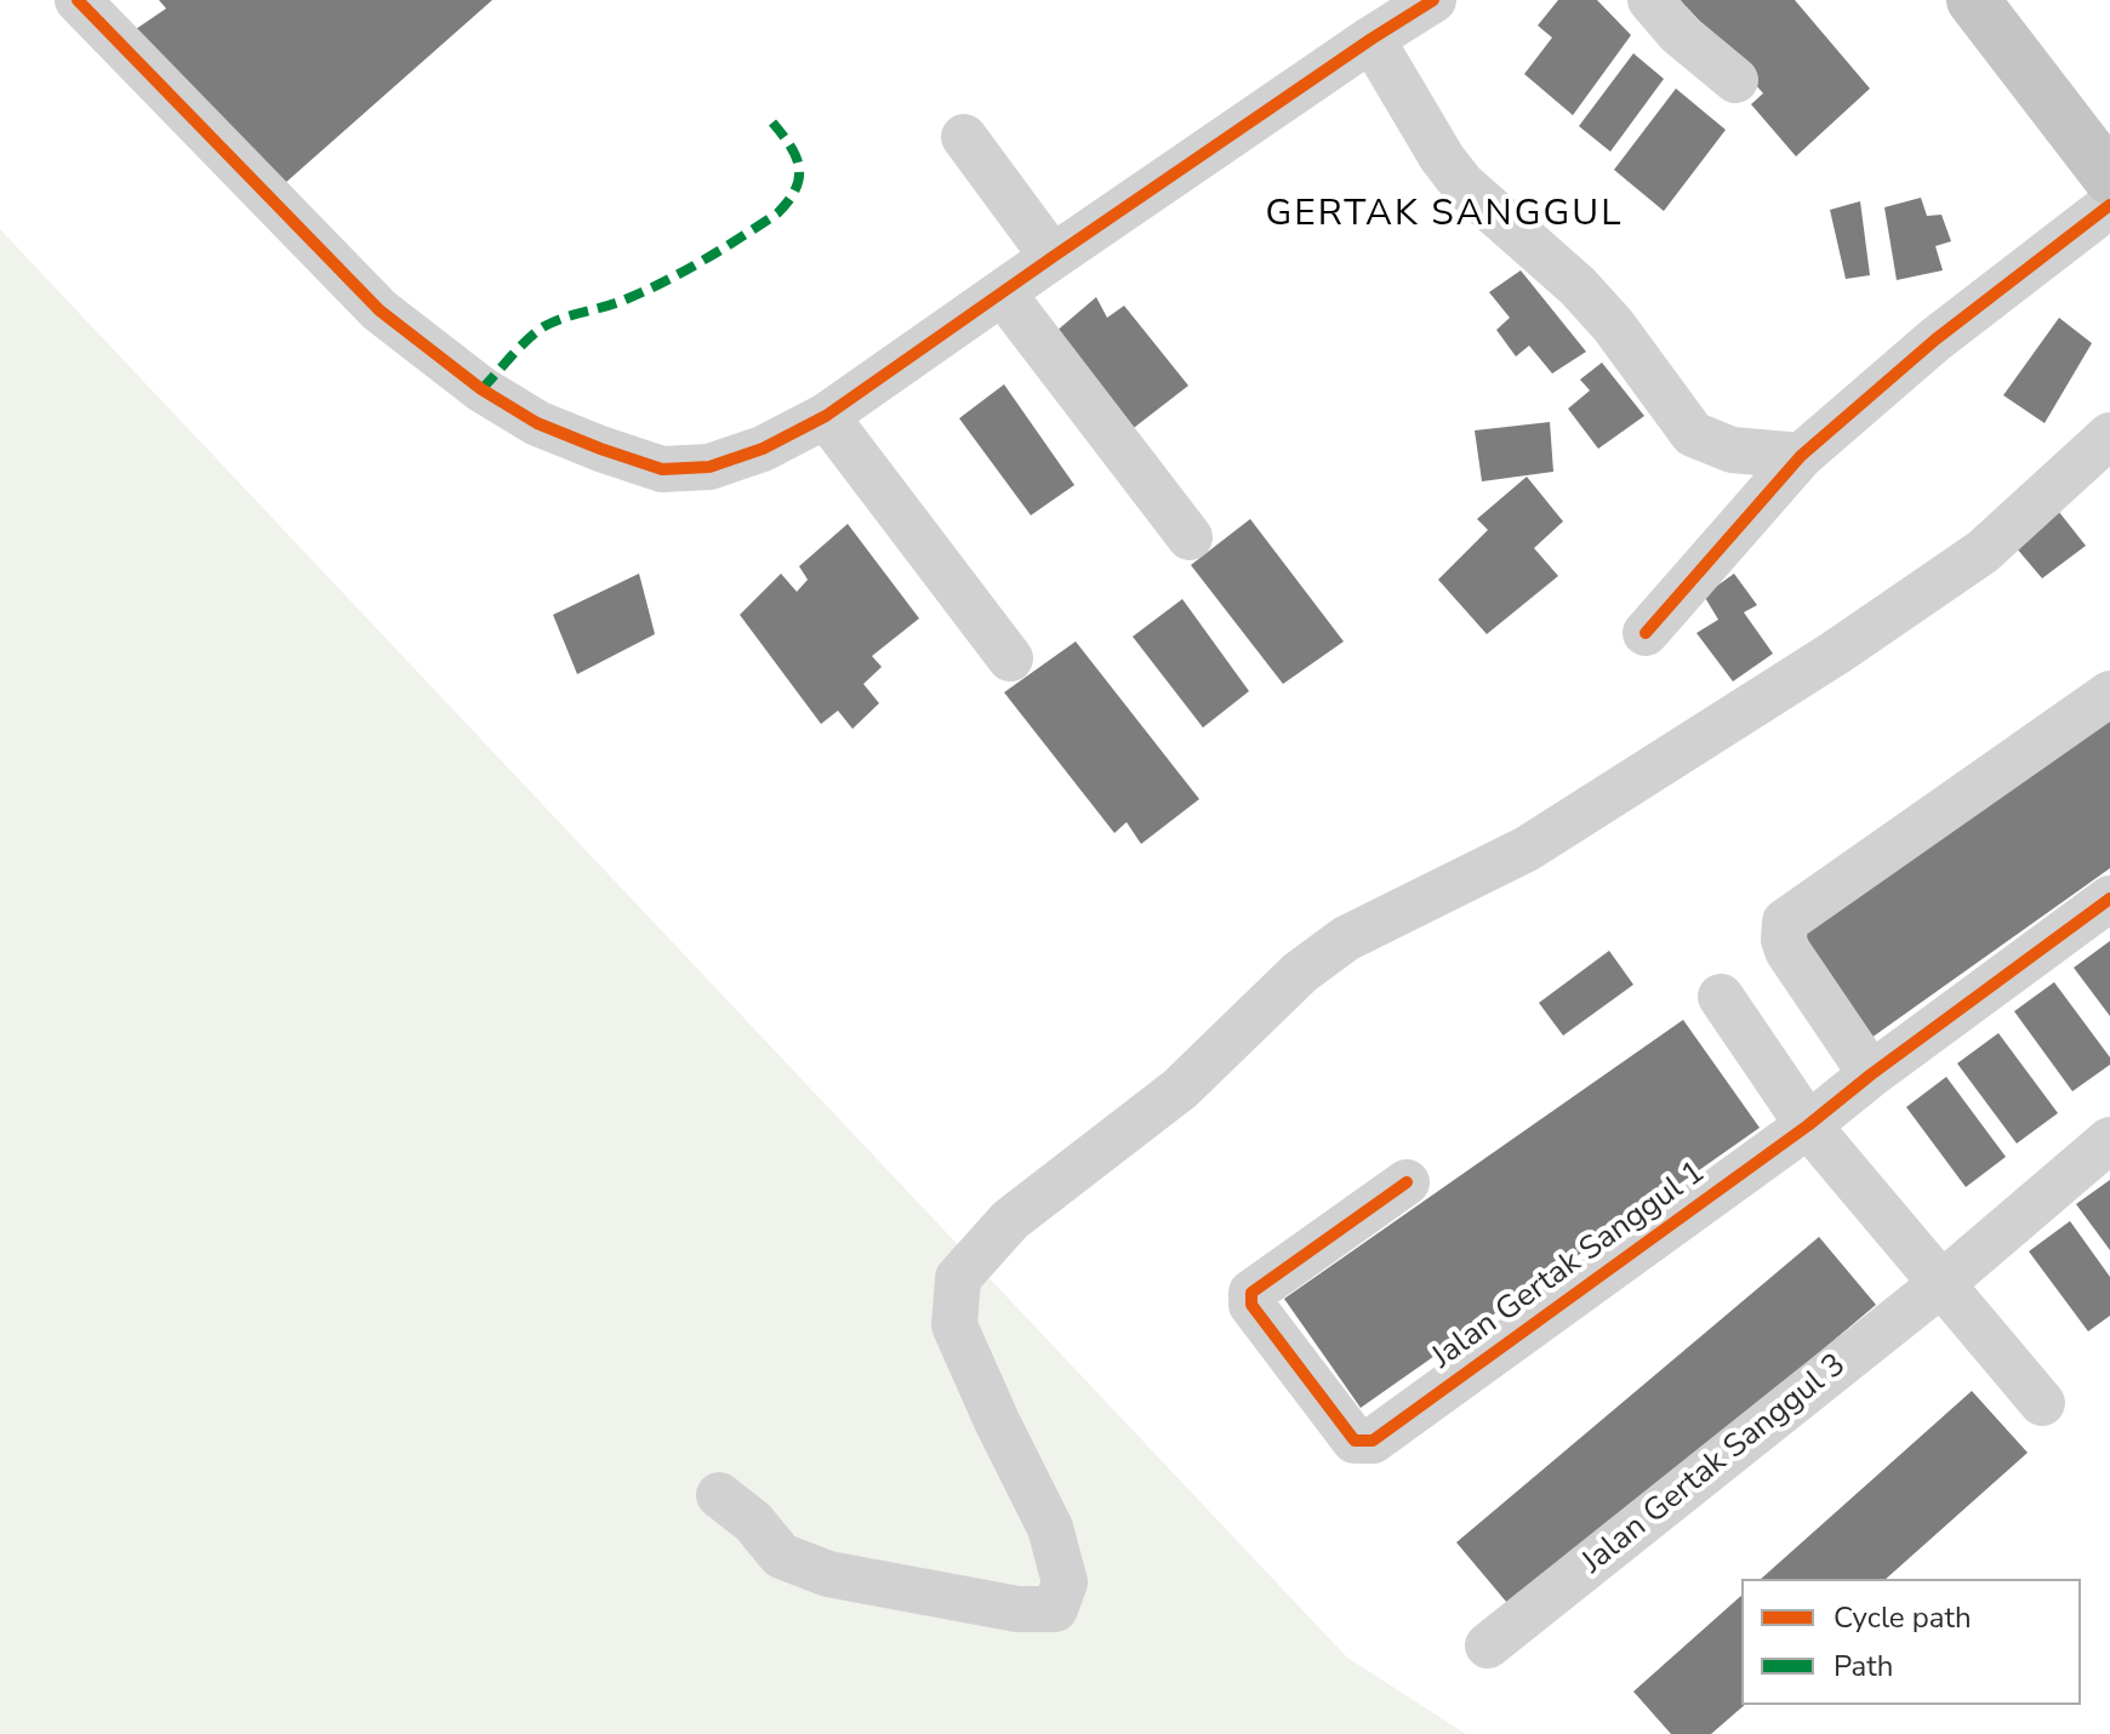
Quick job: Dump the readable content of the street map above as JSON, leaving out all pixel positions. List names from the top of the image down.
{
  "streets": {
    "street": ["Jalan Gertak Sanggul 1", "Jalan Gertak Sanggul 3"]
  },
  "districts": ["GERTAK SANGGUL"],
  "legend": ["Cycle path", "Path"]
}
